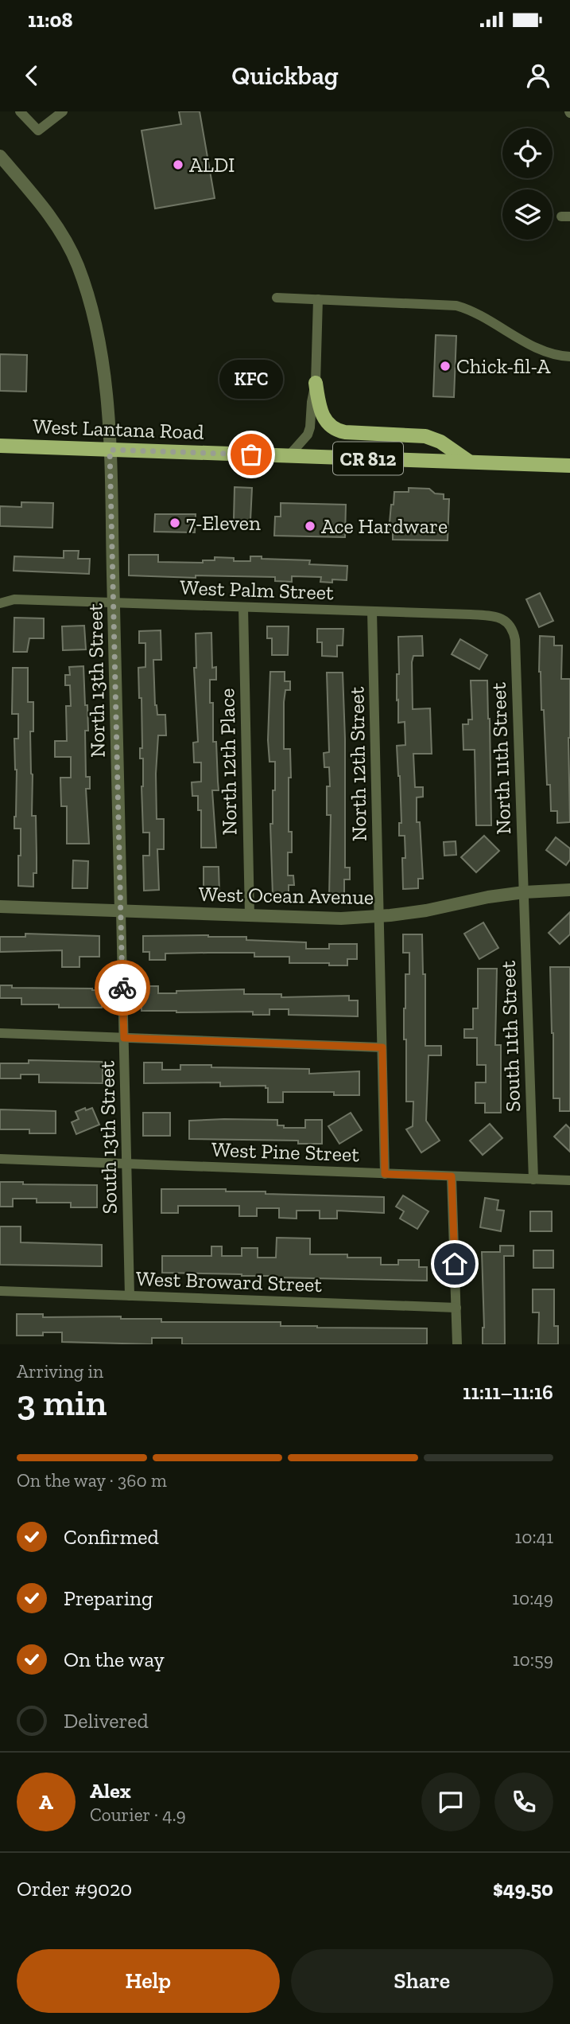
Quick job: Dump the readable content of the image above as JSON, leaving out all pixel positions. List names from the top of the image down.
{
  "streets": {
    "main road": ["West Lantana Road", "CR 812"],
    "street": [
      "West Palm Street",
      "North 13th Street",
      "North 11th Street",
      "North 12th Place",
      "North 12th Street",
      "West Ocean Avenue",
      "South 11th Street",
      "South 13th Street",
      "West Pine Street",
      "West Broward Street"
    ]
  },
  "crossings": [
    ["West Lantana Road", "North 13th Street"],
    ["West Palm Street", "North 13th Street"],
    ["West Palm Street", "North 11th Street"],
    ["West Palm Street", "North 12th Place"],
    ["West Palm Street", "North 12th Street"],
    ["North 13th Street", "West Ocean Avenue"],
    ["North 13th Street", "South 13th Street"],
    ["North 11th Street", "West Ocean Avenue"],
    ["North 11th Street", "South 11th Street"],
    ["North 12th Place", "West Ocean Avenue"],
    ["North 12th Street", "West Ocean Avenue"],
    ["North 12th Street", "West Pine Street"],
    ["West Ocean Avenue", "South 11th Street"],
    ["West Ocean Avenue", "South 13th Street"],
    ["South 11th Street", "West Pine Street"],
    ["South 13th Street", "West Pine Street"],
    ["South 13th Street", "West Broward Street"]
  ],
  "places": [
    "ALDI",
    "Chick-fil-A",
    "KFC",
    "7-Eleven",
    "Ace Hardware"
  ],
  "page": {
    "status": "11:08",
    "header": "Quickbag",
    "bubble": "KFC",
    "heading": ["3 min", "Arriving in", "11:11–11:16"],
    "panel": [
      "Alex",
      "Courier · 4.9",
      "Order #9020",
      "$49.50"
    ],
    "bar": "On the way · 360 m",
    "list": [
      ["Confirmed", "10:41"],
      ["Preparing", "10:49"],
      ["On the way", "10:59"],
      "Delivered"
    ],
    "round": "A",
    "buttons": ["Help", "Share"]
  }
}
